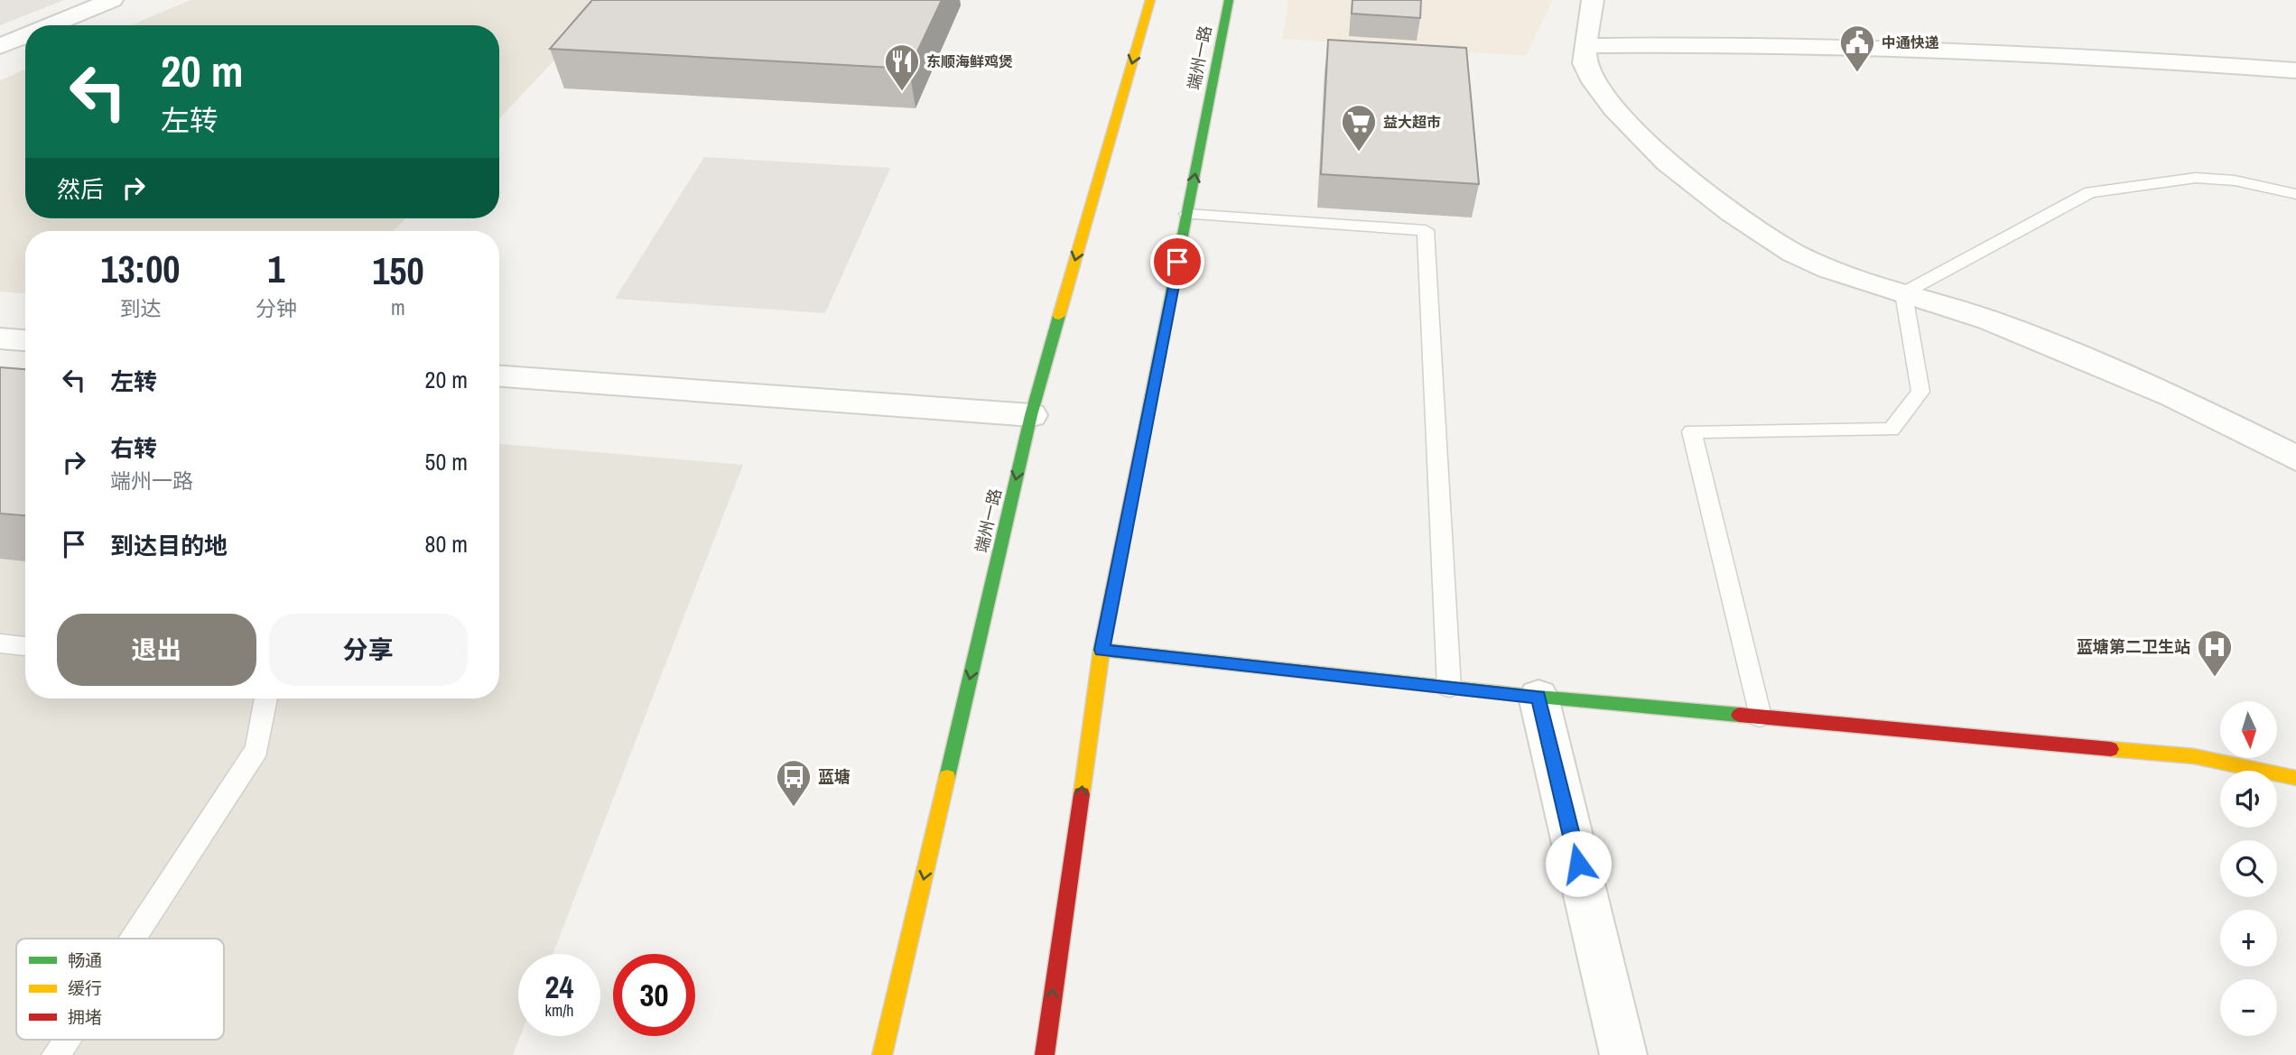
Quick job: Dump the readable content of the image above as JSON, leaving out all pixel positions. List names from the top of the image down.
{
  "streets": {
    "main road": ["端州一路"]
  },
  "places": {
    "public building": ["中通快递"],
    "restaurant": ["东顺海鲜鸡煲"],
    "supermarket": ["益大超市"],
    "hospital": ["蓝塘第二卫生站"],
    "bus stop": ["蓝塘"]
  },
  "legend": ["畅通", "缓行", "拥堵"],
  "north": "bottom",
  "page": {
    "turn": ["20 m", "左转"],
    "then": "然后",
    "eta": [
      "13:00",
      "到达",
      "1",
      "分钟",
      "150",
      "m"
    ],
    "list": [
      {
        "name": "左转",
        "value": "20 m"
      },
      {
        "name": "右转",
        "note": "端州一路",
        "value": "50 m"
      },
      {
        "name": "到达目的地",
        "value": "80 m"
      }
    ],
    "buttons": ["退出", "分享"],
    "map_buttons": ["+", "−"],
    "speed": "24 km/h",
    "limit": "30"
  }
}
